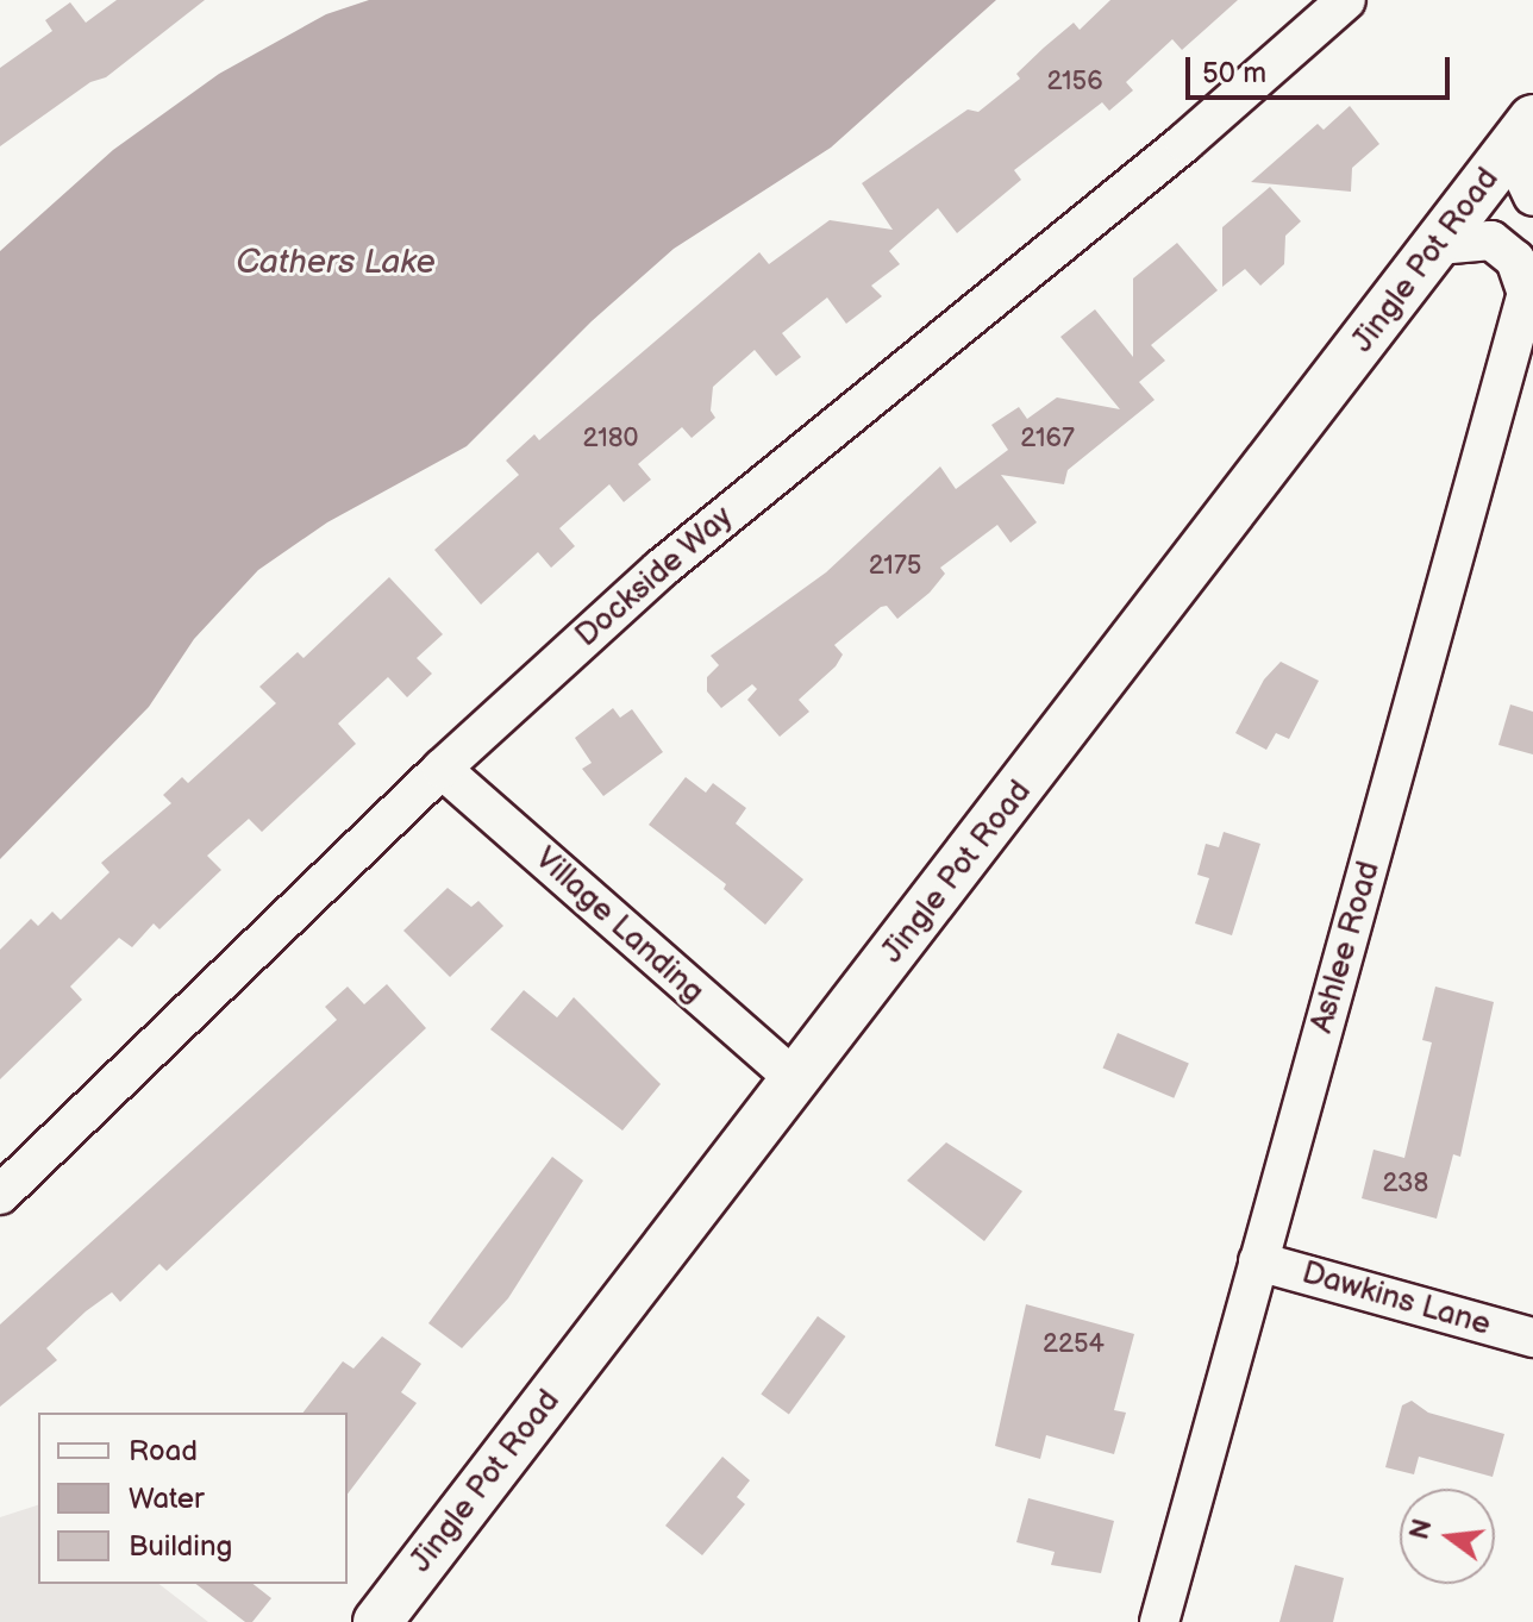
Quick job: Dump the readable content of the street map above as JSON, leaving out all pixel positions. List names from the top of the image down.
{
  "streets": {
    "street": [
      "Jingle Pot Road",
      "Dockside Way",
      "Village Landing",
      "Ashlee Road",
      "Dawkins Lane"
    ]
  },
  "crossings": [
    ["Jingle Pot Road", "Village Landing"],
    ["Dockside Way", "Village Landing"],
    ["Ashlee Road", "Dawkins Lane"]
  ],
  "water": ["Cathers Lake"],
  "house_numbers": [
    "2156",
    "2180",
    "2167",
    "2175",
    "238",
    "2254"
  ],
  "legend": ["Road", "Water", "Building"],
  "scale_bar": "50 m",
  "north": "left"
}
